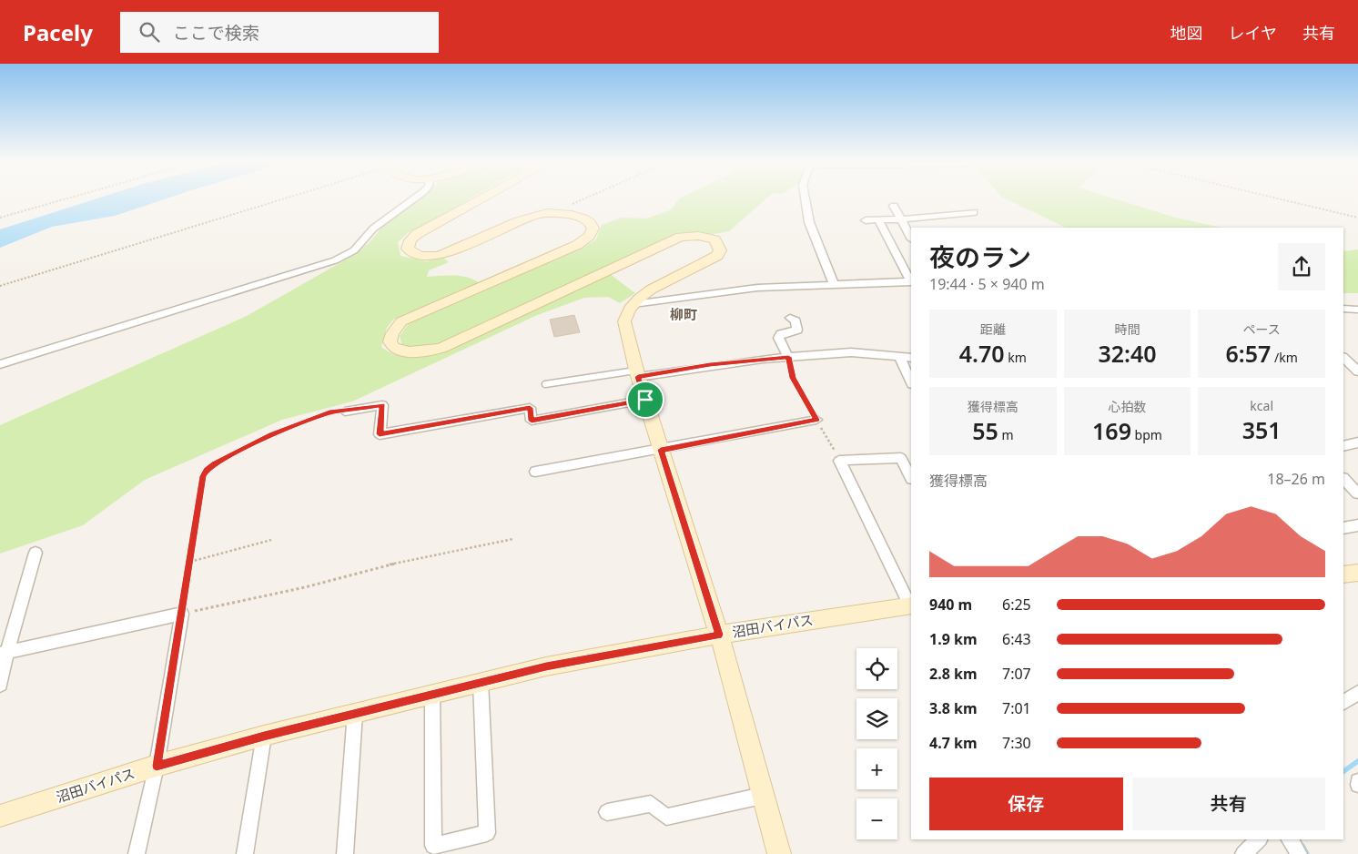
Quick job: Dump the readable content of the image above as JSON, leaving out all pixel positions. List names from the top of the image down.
{
  "streets": {
    "street": ["沼田バイパス"]
  },
  "districts": ["柳町"],
  "page": {
    "header": "Pacely",
    "search": "ここで検索",
    "nav": ["地図", "レイヤ", "共有"],
    "heading": ["夜のラン", "19:44 · 5 × 940 m"],
    "stats": [
      ["距離", "4.70 km"],
      ["時間", "32:40"],
      ["ペース", "6:57 /km"],
      ["獲得標高", "55 m"],
      ["心拍数", "169 bpm"],
      ["kcal", "351"]
    ],
    "chart": ["獲得標高", "18–26 m"],
    "list": [
      {
        "name": "940 m",
        "note": "6:25"
      },
      {
        "name": "1.9 km",
        "note": "6:43"
      },
      {
        "name": "2.8 km",
        "note": "7:07"
      },
      {
        "name": "3.8 km",
        "note": "7:01"
      },
      {
        "name": "4.7 km",
        "note": "7:30"
      }
    ],
    "map_buttons": ["+", "−"],
    "buttons": ["保存", "共有"]
  }
}
